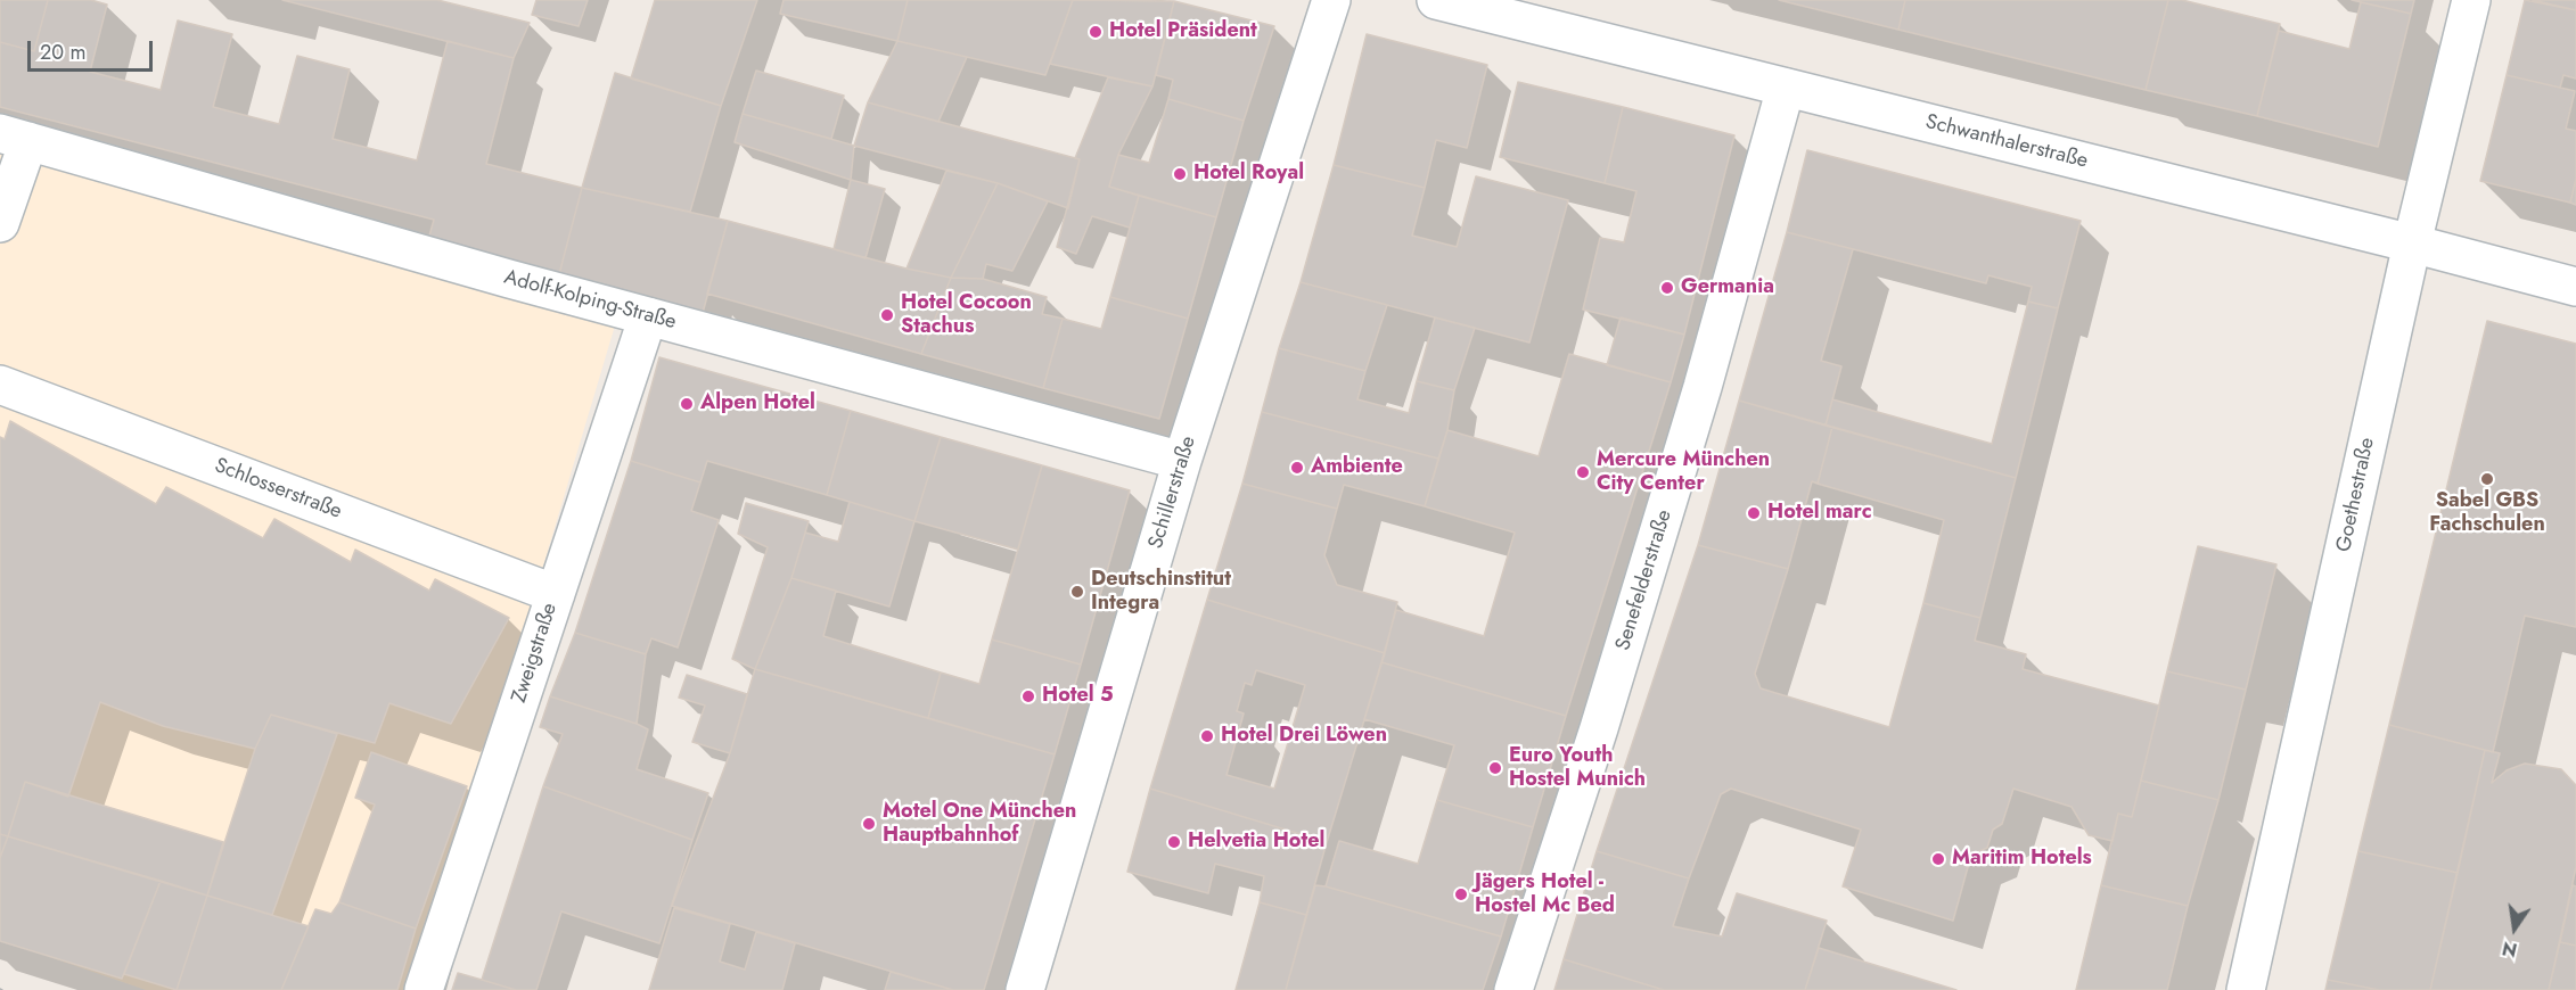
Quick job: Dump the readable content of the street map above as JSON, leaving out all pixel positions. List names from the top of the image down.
{
  "streets": {
    "street": [
      "Schwanthalerstraße",
      "Adolf-Kolping-Straße",
      "Schlosserstraße",
      "Schillerstraße",
      "Goethestraße",
      "Senefelderstraße",
      "Zweigstraße"
    ]
  },
  "crossings": [
    ["Schwanthalerstraße", "Goethestraße"],
    ["Schwanthalerstraße", "Senefelderstraße"],
    ["Adolf-Kolping-Straße", "Schillerstraße"],
    ["Adolf-Kolping-Straße", "Zweigstraße"],
    ["Schlosserstraße", "Zweigstraße"]
  ],
  "places": [
    "Hotel Präsident",
    "Hotel Royal",
    "Germania",
    "Hotel Cocoon Stachus",
    "Alpen Hotel",
    "Ambiente",
    "Mercure München City Center",
    "Sabel GBS Fachschulen",
    "Hotel marc",
    "Deutschinstitut Integra",
    "Hotel 5",
    "Hotel Drei Löwen",
    "Euro Youth Hostel Munich",
    "Motel One München Hauptbahnhof",
    "Helvetia Hotel",
    "Maritim Hotels",
    "Jägers Hotel - Hostel Mc Bed"
  ],
  "scale_bar": "20 m",
  "north": "bottom"
}
